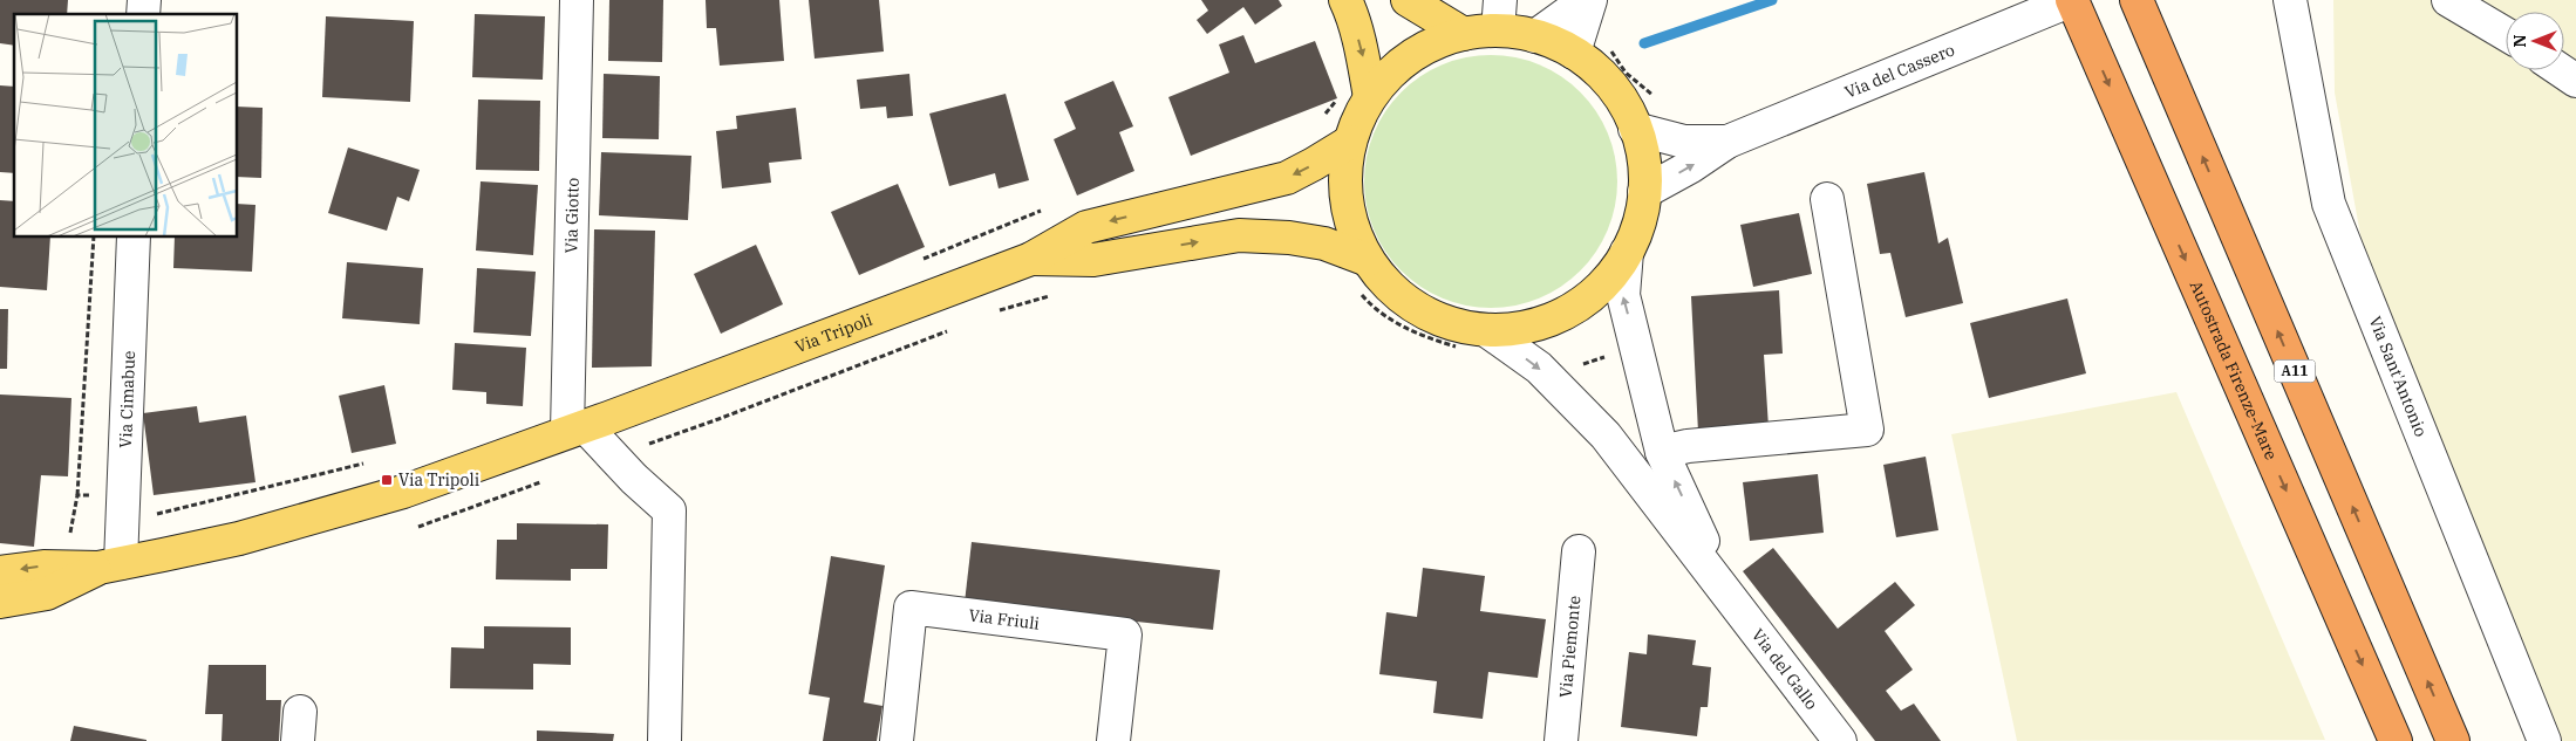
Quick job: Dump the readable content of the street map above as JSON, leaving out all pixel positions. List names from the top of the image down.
{
  "streets": {
    "highway": ["Autostrada Firenze-Mare", "A11"],
    "main road": ["Via Tripoli"],
    "street": [
      "Via del Cassero",
      "Via Giotto",
      "Via Sant'Antonio",
      "Via Cimabue",
      "Via Friuli",
      "Via Piemonte",
      "Via del Gallo"
    ]
  },
  "crossings": [
    ["Via del Cassero", "Autostrada Firenze-Mare"],
    ["Via Giotto", "Via Tripoli"],
    ["Via Tripoli", "Via Cimabue"]
  ],
  "places": {
    "transit": ["Via Tripoli"]
  },
  "north": "left"
}
